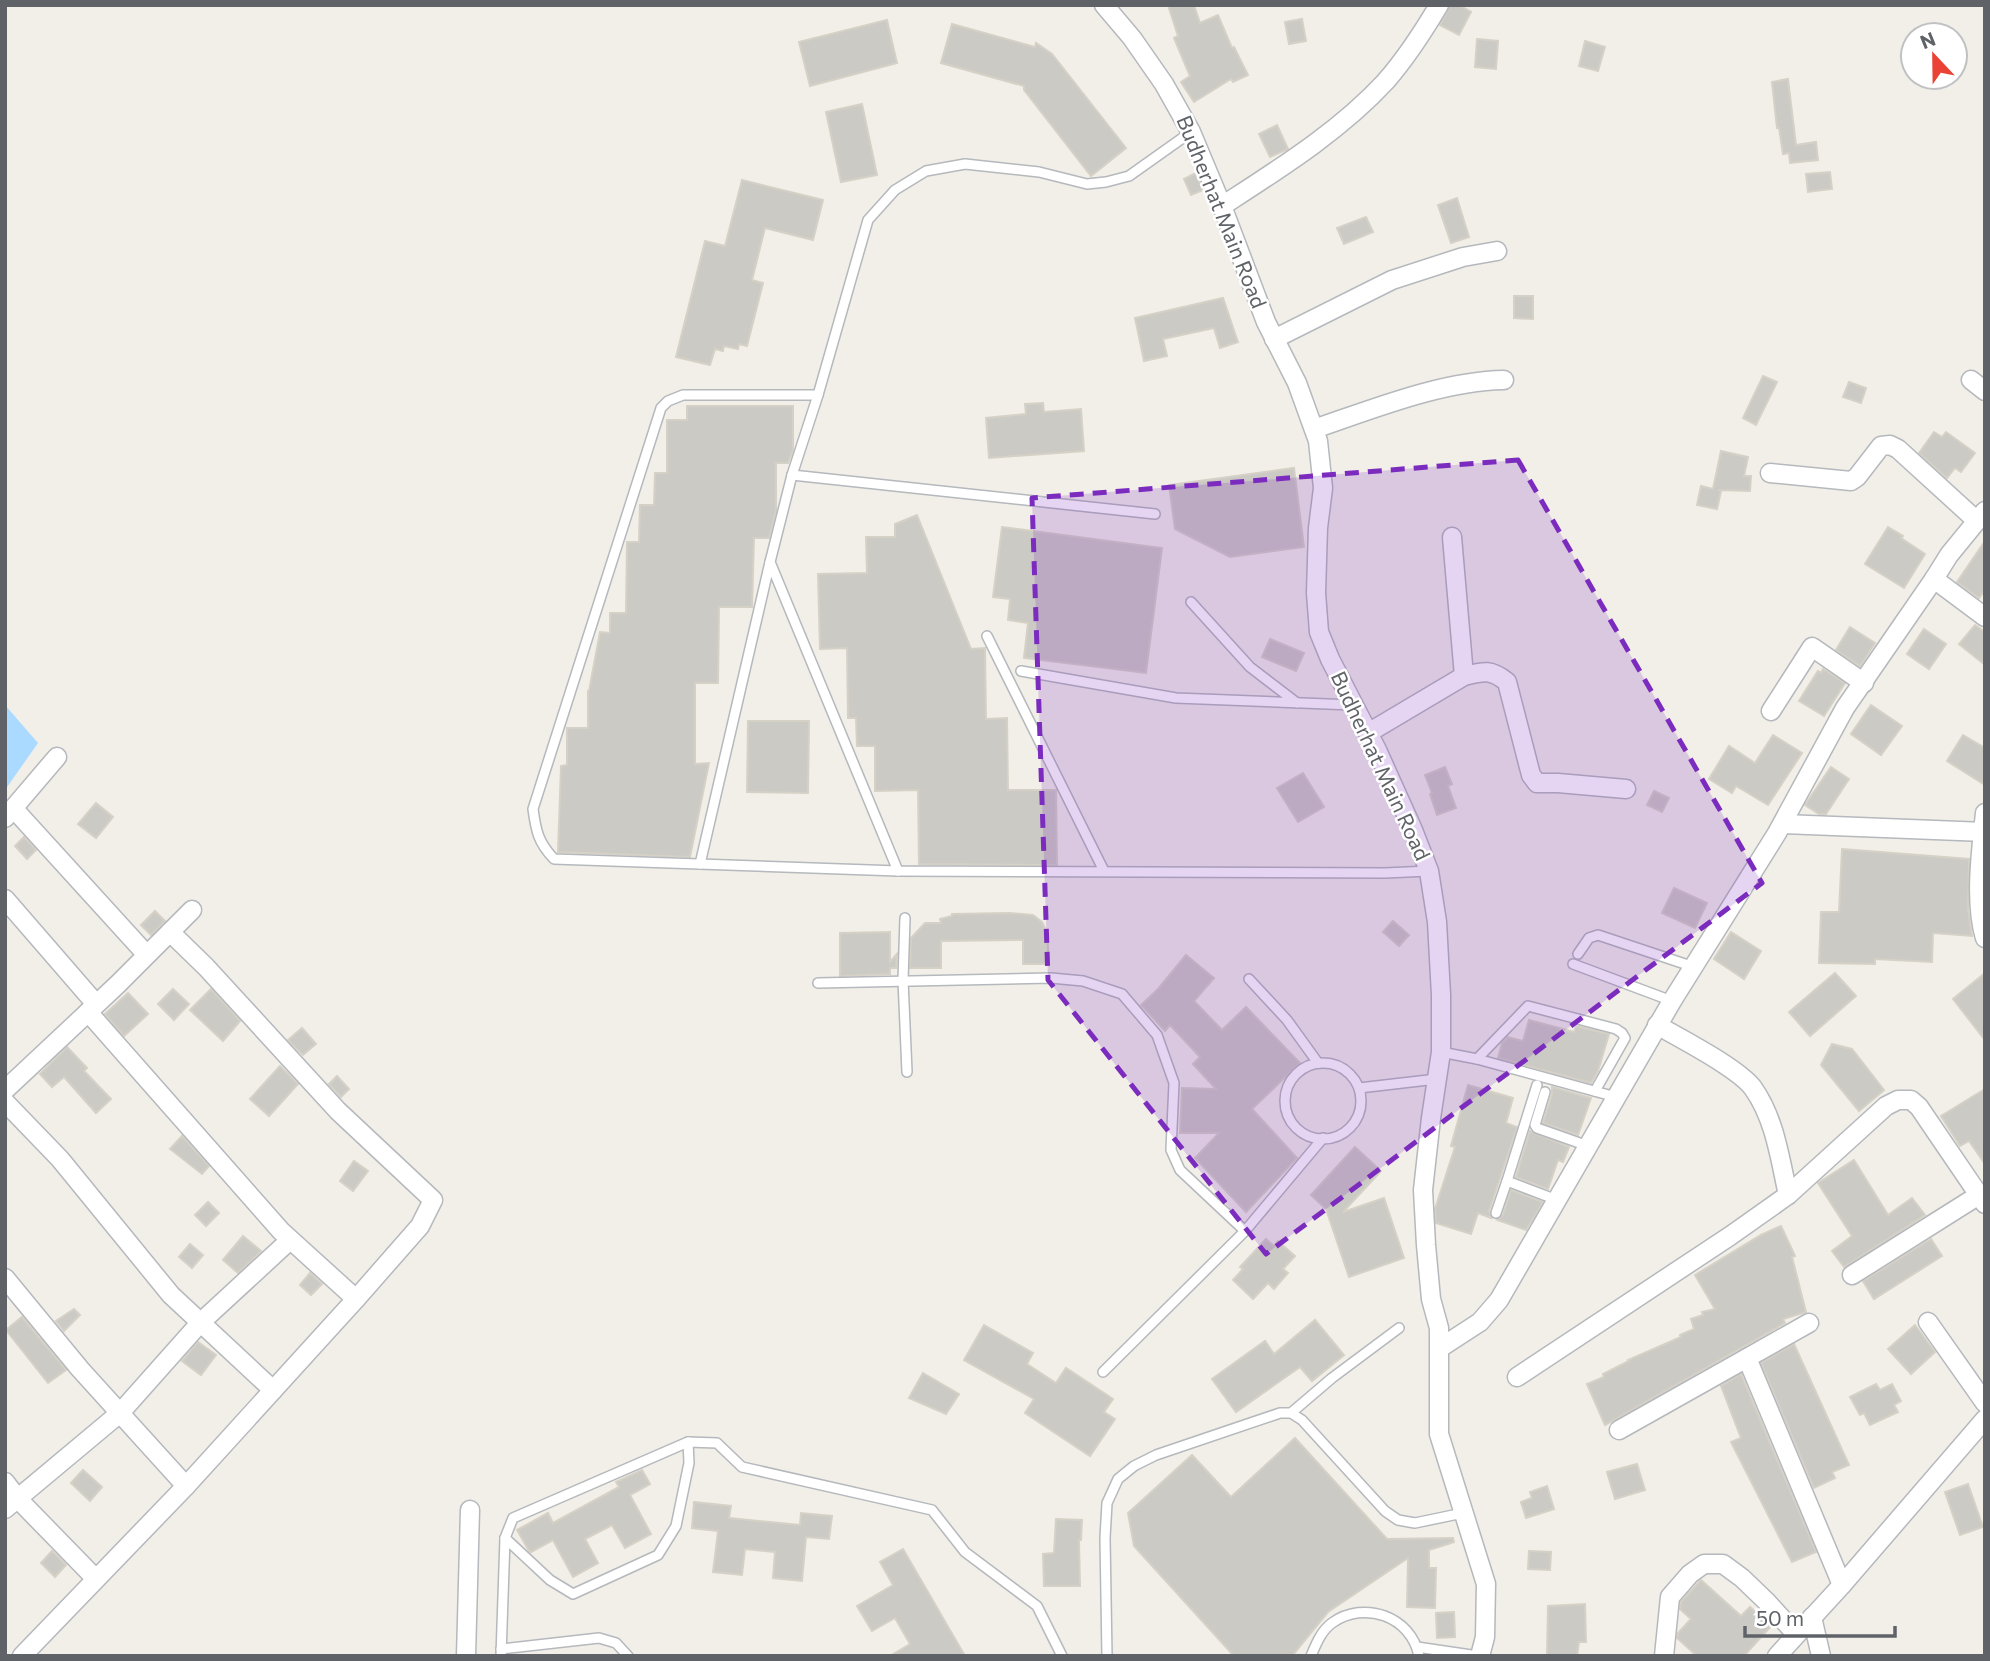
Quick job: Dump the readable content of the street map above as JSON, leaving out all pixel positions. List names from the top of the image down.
{
  "streets": {
    "street": ["Budherhat Main Road"]
  },
  "scale_bar": "50 m",
  "north": "top"
}
